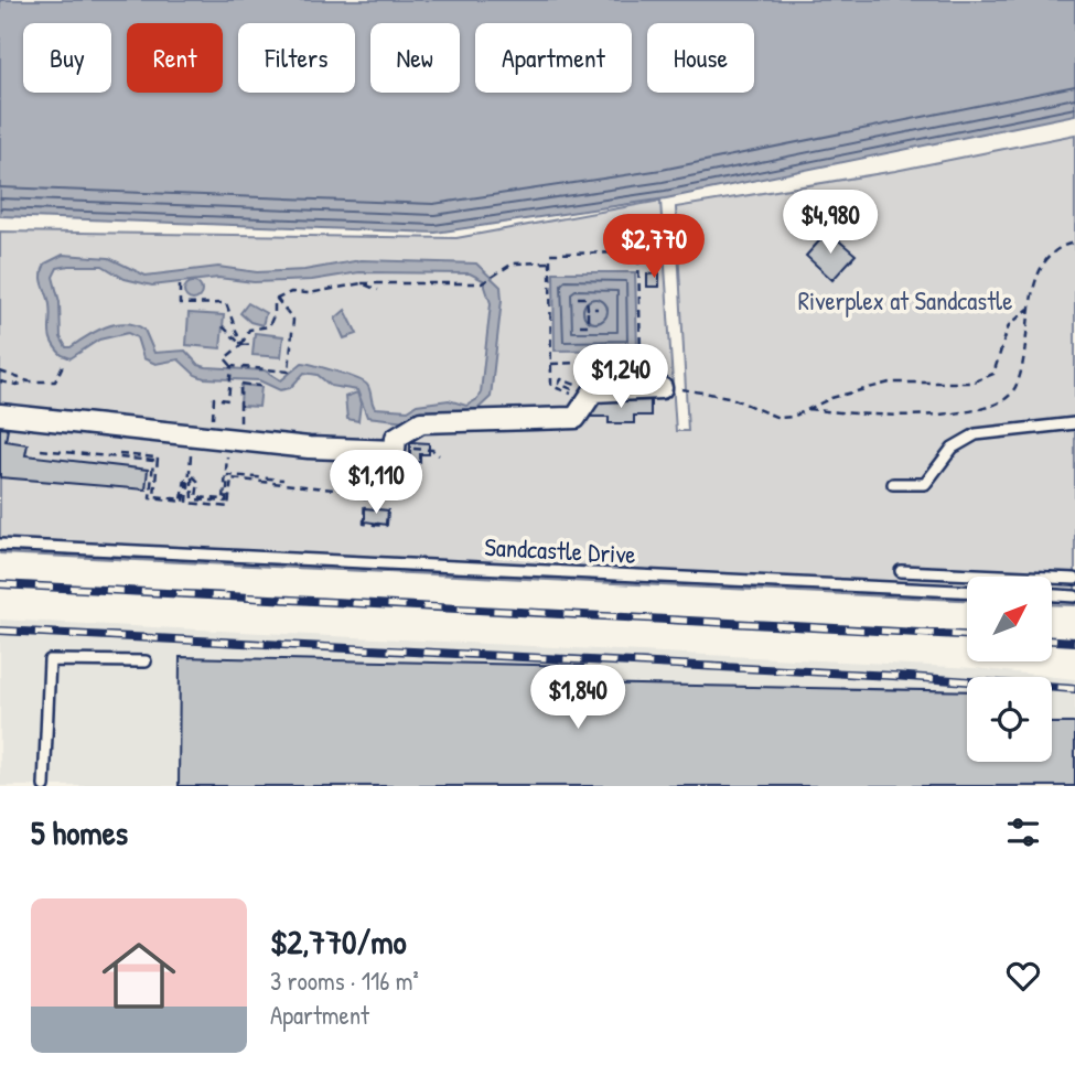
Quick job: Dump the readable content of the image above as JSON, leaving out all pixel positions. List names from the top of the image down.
{
  "streets": {
    "lane": ["Sandcastle Drive"]
  },
  "parks": ["Riverplex at Sandcastle"],
  "north": "top right",
  "page": {
    "chip": [
      "Buy",
      "Rent",
      "Filters",
      "New",
      "Apartment",
      "House"
    ],
    "price": [
      "$4,980",
      "$2,770",
      "$1,240",
      "$1,110",
      "$1,840"
    ],
    "heading": "5 homes",
    "list": [
      {
        "name": "$2,770/mo",
        "note": "3 rooms · 116 m² · Apartment"
      }
    ]
  }
}
